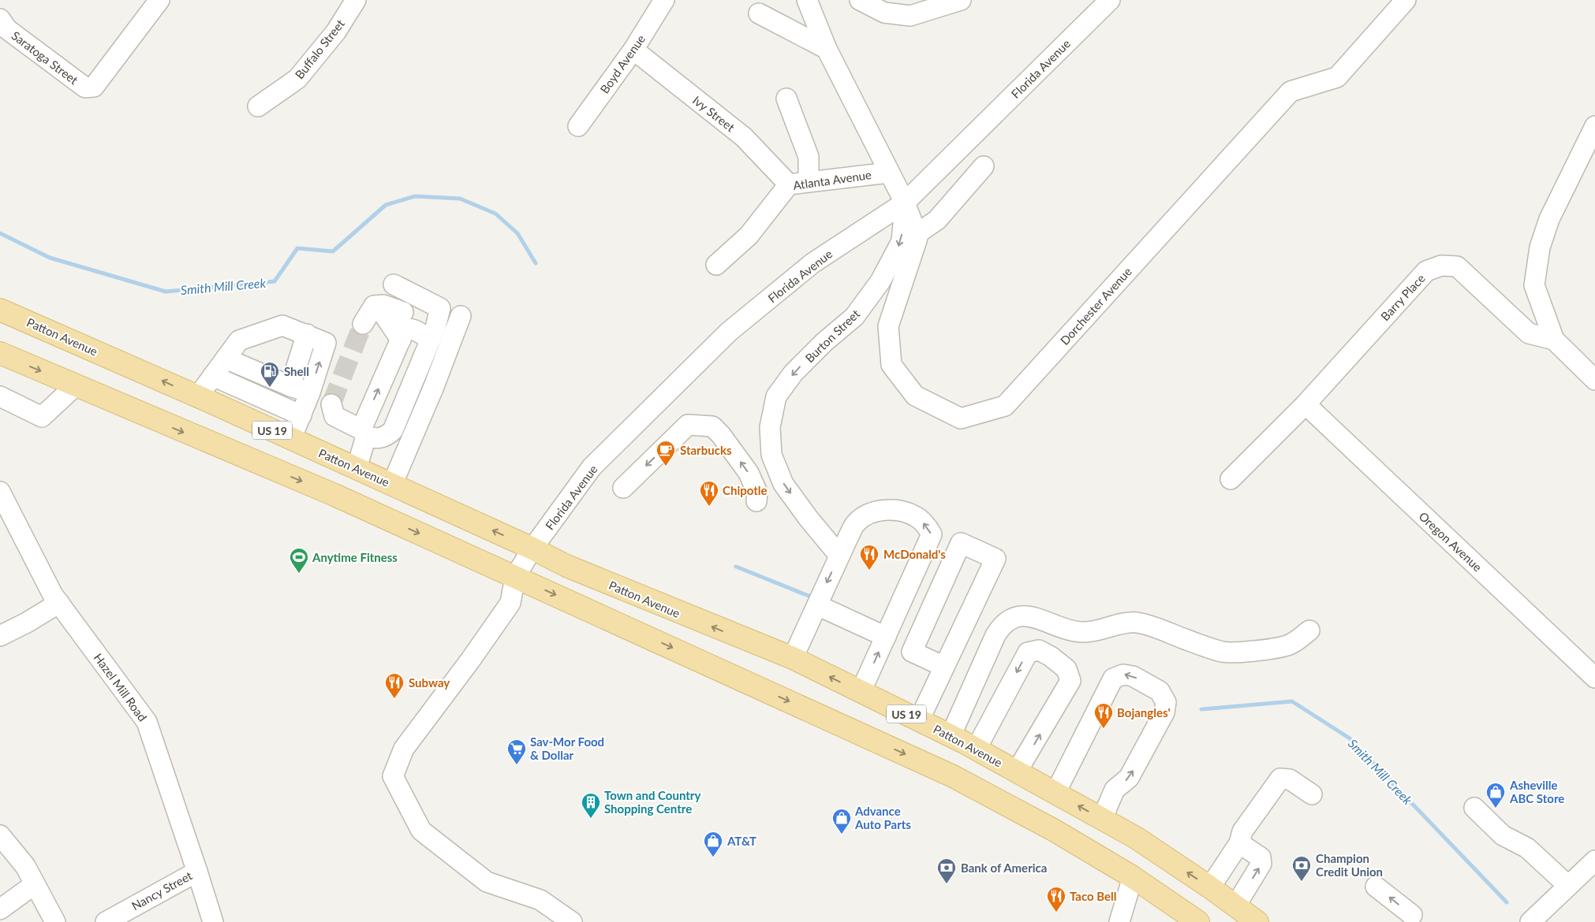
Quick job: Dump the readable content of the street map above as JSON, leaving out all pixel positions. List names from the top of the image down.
{
  "streets": {
    "main road": ["Patton Avenue", "US 19"],
    "street": [
      "Buffalo Street",
      "Saratoga Street",
      "Boyd Avenue",
      "Florida Avenue",
      "Ivy Street",
      "Atlanta Avenue",
      "Barry Place",
      "Dorchester Avenue",
      "Burton Street",
      "Oregon Avenue",
      "Hazel Mill Road",
      "Nancy Street"
    ]
  },
  "crossings": [
    ["Boyd Avenue", "Ivy Street"],
    ["Florida Avenue", "Burton Street"],
    ["Florida Avenue", "Patton Avenue"],
    ["Ivy Street", "Atlanta Avenue"],
    ["Barry Place", "Oregon Avenue"],
    ["Hazel Mill Road", "Nancy Street"]
  ],
  "one_way": ["Burton Street"],
  "water": ["Smith Mill Creek"],
  "places": {
    "fuel station": ["Shell"],
    "cafe": ["Starbucks"],
    "restaurant": [
      "Chipotle",
      "McDonald's",
      "Subway",
      "Bojangles'",
      "Taco Bell"
    ],
    "sports": ["Anytime Fitness"],
    "supermarket": ["Sav-Mor Food & Dollar"],
    "shop": ["Asheville ABC Store", "Advance Auto Parts", "AT&T"],
    "building": ["Town and Country Shopping Centre"],
    "bank": ["Champion Credit Union", "Bank of America"]
  }
}
